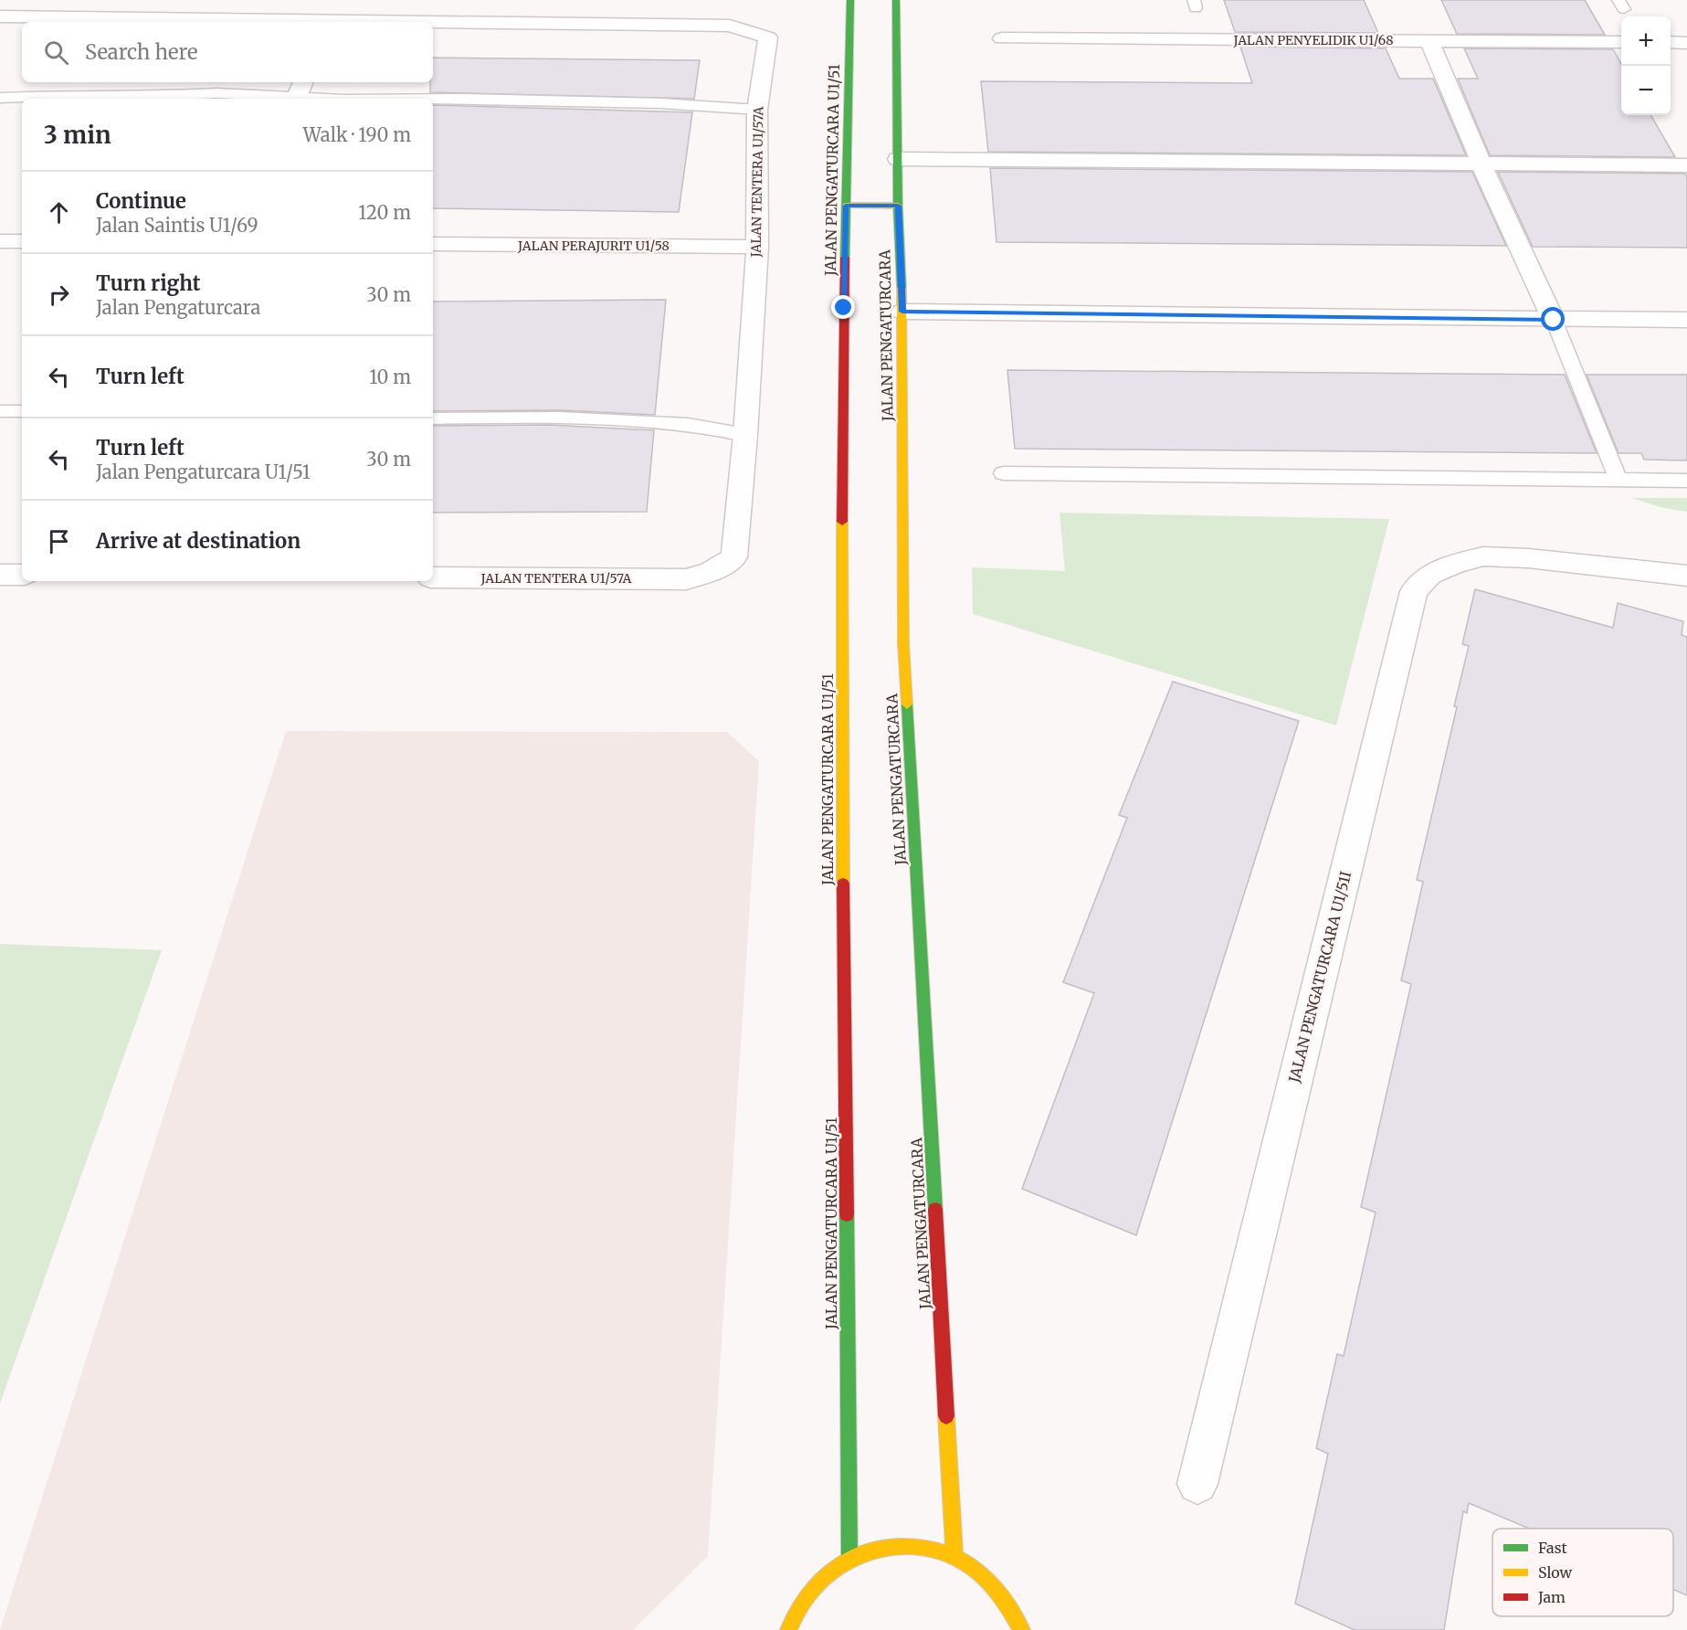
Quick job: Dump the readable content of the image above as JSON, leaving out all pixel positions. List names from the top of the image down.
{
  "streets": {
    "street": [
      "JALAN PENYELIDIK U1/68",
      "JALAN PENGATURCARA U1/51",
      "JALAN TENTERA U1/57A",
      "JALAN PERAJURIT U1/58",
      "JALAN PENGATURCARA",
      "JALAN PENGATURCARA U1/51I"
    ]
  },
  "crossings": [
    ["JALAN TENTERA U1/57A", "JALAN PERAJURIT U1/58"]
  ],
  "legend": ["Fast", "Slow", "Jam"],
  "page": {
    "map_buttons": ["+", "−"],
    "search": "Search here",
    "heading": ["3 min", "Walk · 190 m"],
    "list": [
      ["Continue", "Jalan Saintis U1/69", "120 m"],
      ["Turn right", "Jalan Pengaturcara", "30 m"],
      ["Turn left", "10 m"],
      ["Turn left", "Jalan Pengaturcara U1/51", "30 m"],
      "Arrive at destination"
    ]
  }
}
